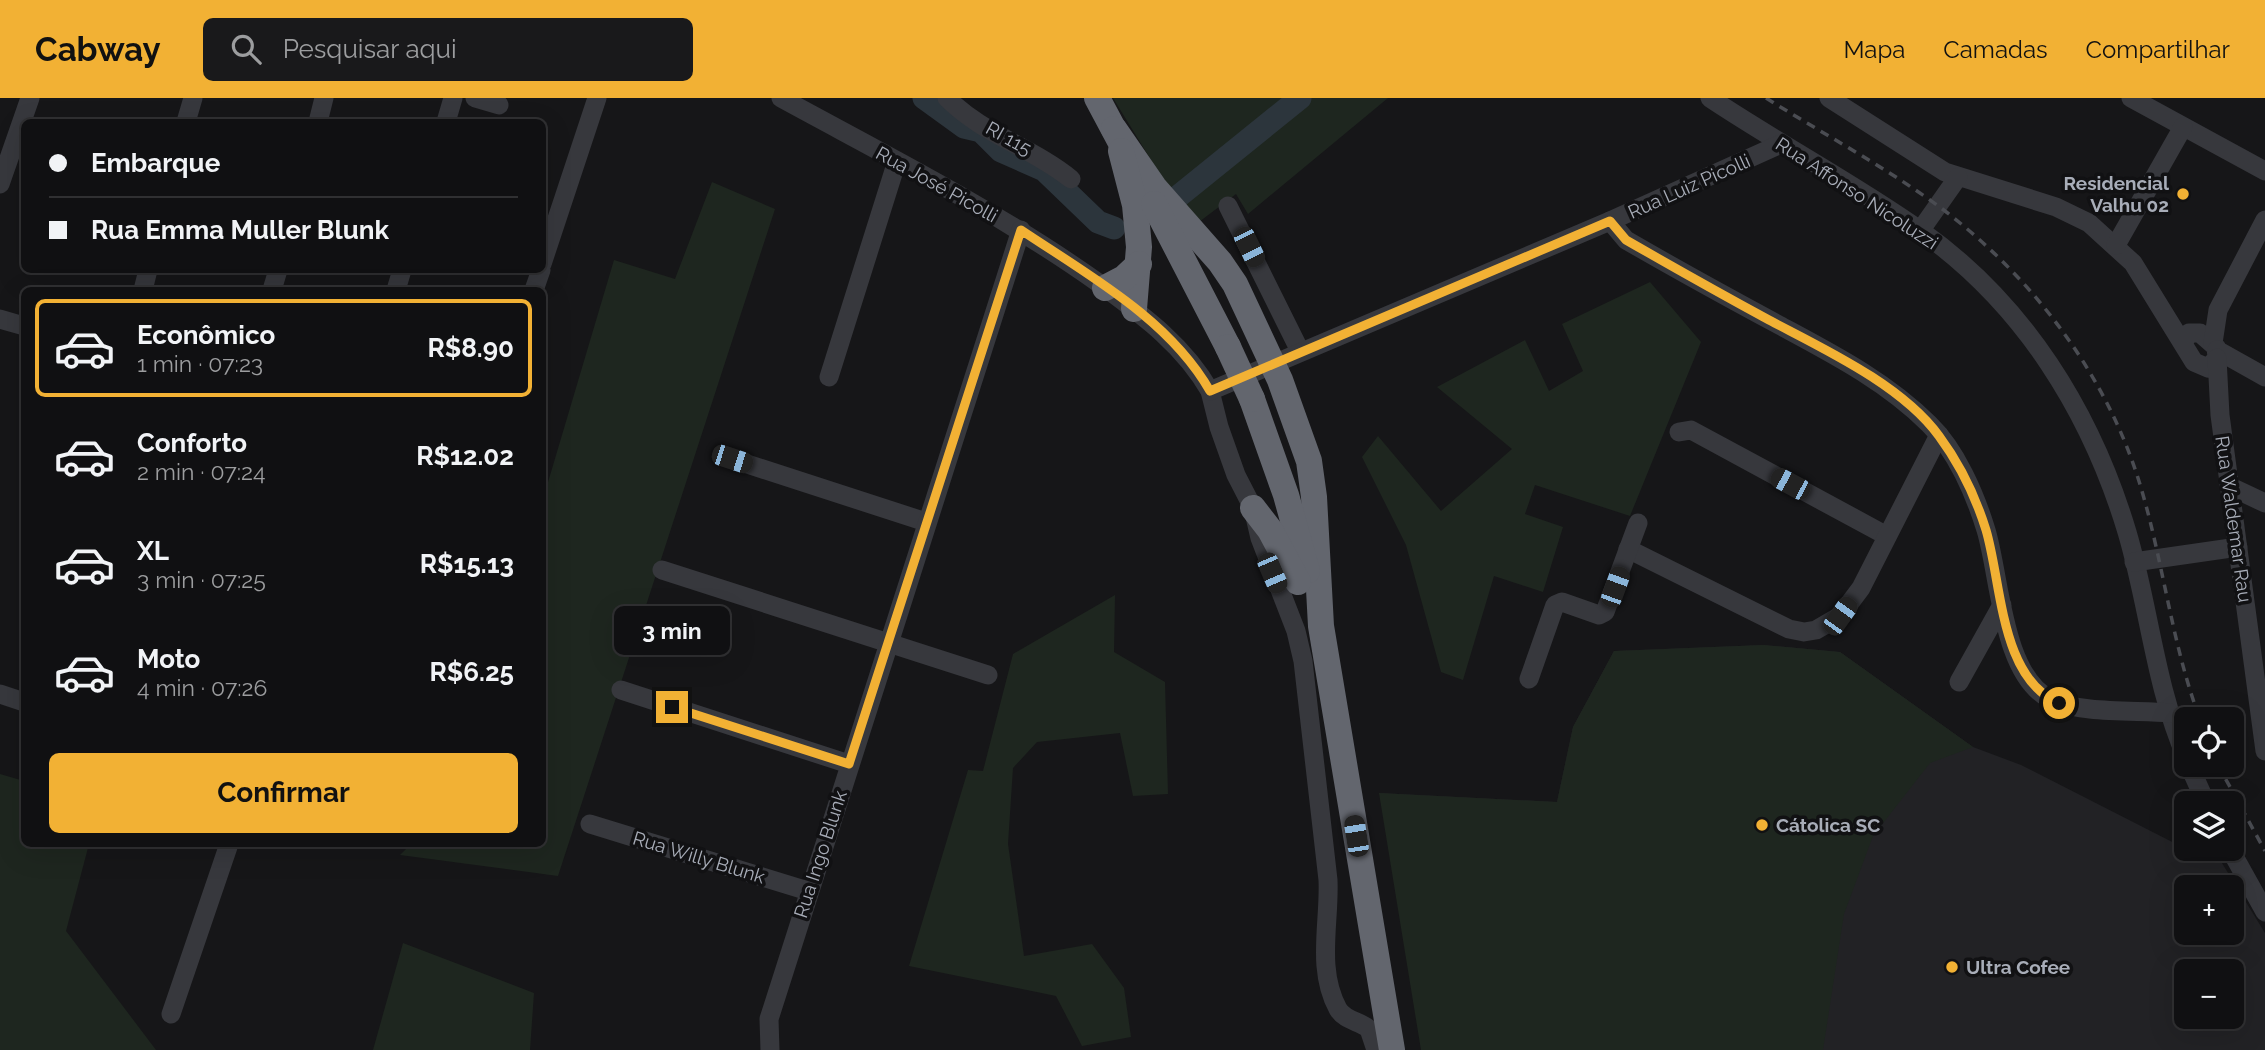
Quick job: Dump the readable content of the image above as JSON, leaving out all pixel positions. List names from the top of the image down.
{
  "streets": {
    "street": [
      "RI 115",
      "Rua José Picolli",
      "Rua Luiz Picolli",
      "Rua Affonso Nicoluzzi",
      "Rua Waldemar Rau",
      "Rua Ingo Blunk",
      "Rua Willy Blunk"
    ]
  },
  "crossings": [
    ["Rua José Picolli", "Rua Luiz Picolli"],
    ["Rua José Picolli", "Rua Ingo Blunk"],
    ["Rua Luiz Picolli", "Rua Affonso Nicoluzzi"],
    ["Rua Ingo Blunk", "Rua Willy Blunk"]
  ],
  "places": ["Residencial Valhu 02", "Cátolica SC", "Ultra Cofee"],
  "page": {
    "header": "Cabway",
    "search": "Pesquisar aqui",
    "nav": ["Mapa", "Camadas", "Compartilhar"],
    "banner": ["Embarque", "Rua Emma Muller Blunk"],
    "list": [
      {
        "name": "Econômico",
        "note": "1 min · 07:23",
        "value": "R$8.90"
      },
      {
        "name": "Conforto",
        "note": "2 min · 07:24",
        "value": "R$12.02"
      },
      {
        "name": "XL",
        "note": "3 min · 07:25",
        "value": "R$15.13"
      },
      {
        "name": "Moto",
        "note": "4 min · 07:26",
        "value": "R$6.25"
      }
    ],
    "bubble": "3 min",
    "map_buttons": ["+", "−"],
    "buttons": "Confirmar"
  }
}
